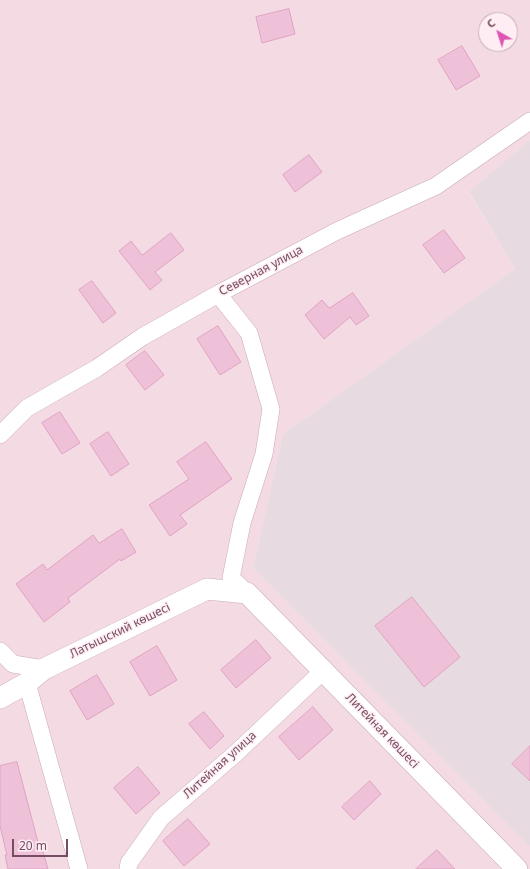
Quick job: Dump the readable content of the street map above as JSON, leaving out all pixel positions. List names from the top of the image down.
{
  "streets": {
    "street": [
      "Северная улица",
      "Латышский көшесі",
      "Литейная көшесі",
      "Литейная улица"
    ]
  },
  "crossings": [
    ["Латышский көшесі", "Литейная көшесі"],
    ["Литейная көшесі", "Литейная улица"]
  ],
  "scale_bar": "20 m",
  "north": "top left"
}
